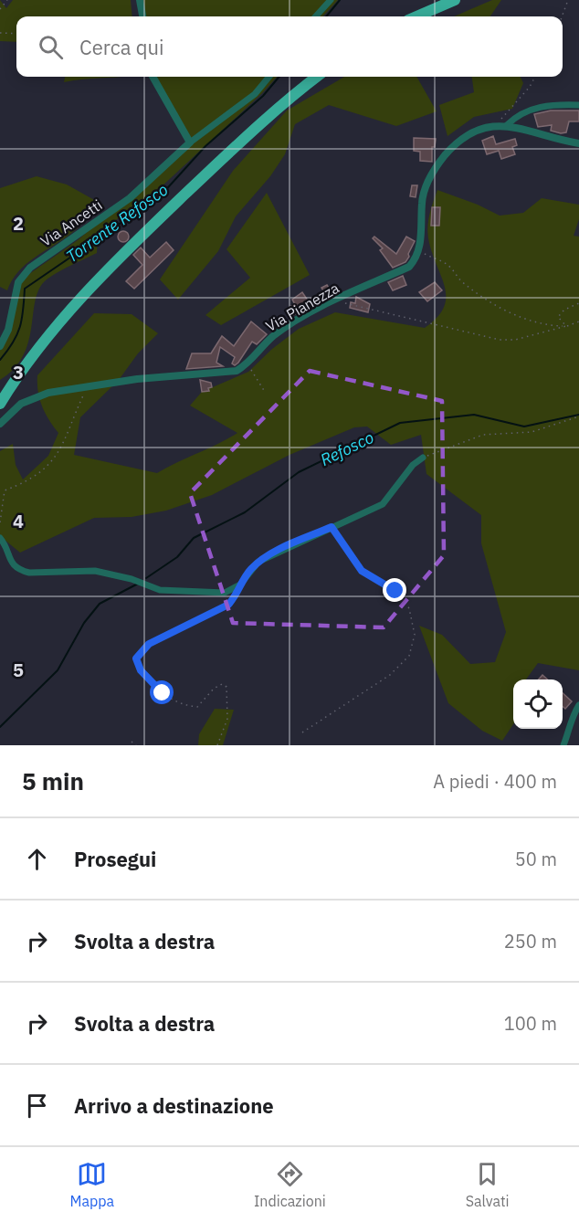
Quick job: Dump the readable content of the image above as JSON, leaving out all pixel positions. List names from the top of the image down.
{
  "streets": {
    "street": ["Via Ancetti", "Via Pianezza"]
  },
  "water": ["Torrente Refosco", "Refosco"],
  "page": {
    "search": "Cerca qui",
    "heading": ["5 min", "A piedi · 400 m"],
    "list": [
      ["Prosegui", "50 m"],
      ["Svolta a destra", "250 m"],
      ["Svolta a destra", "100 m"],
      "Arrivo a destinazione"
    ],
    "nav": ["Mappa", "Indicazioni", "Salvati"]
  },
  "grid": {
    "rows": [
      "2",
      "3",
      "4",
      "5"
    ]
  }
}
